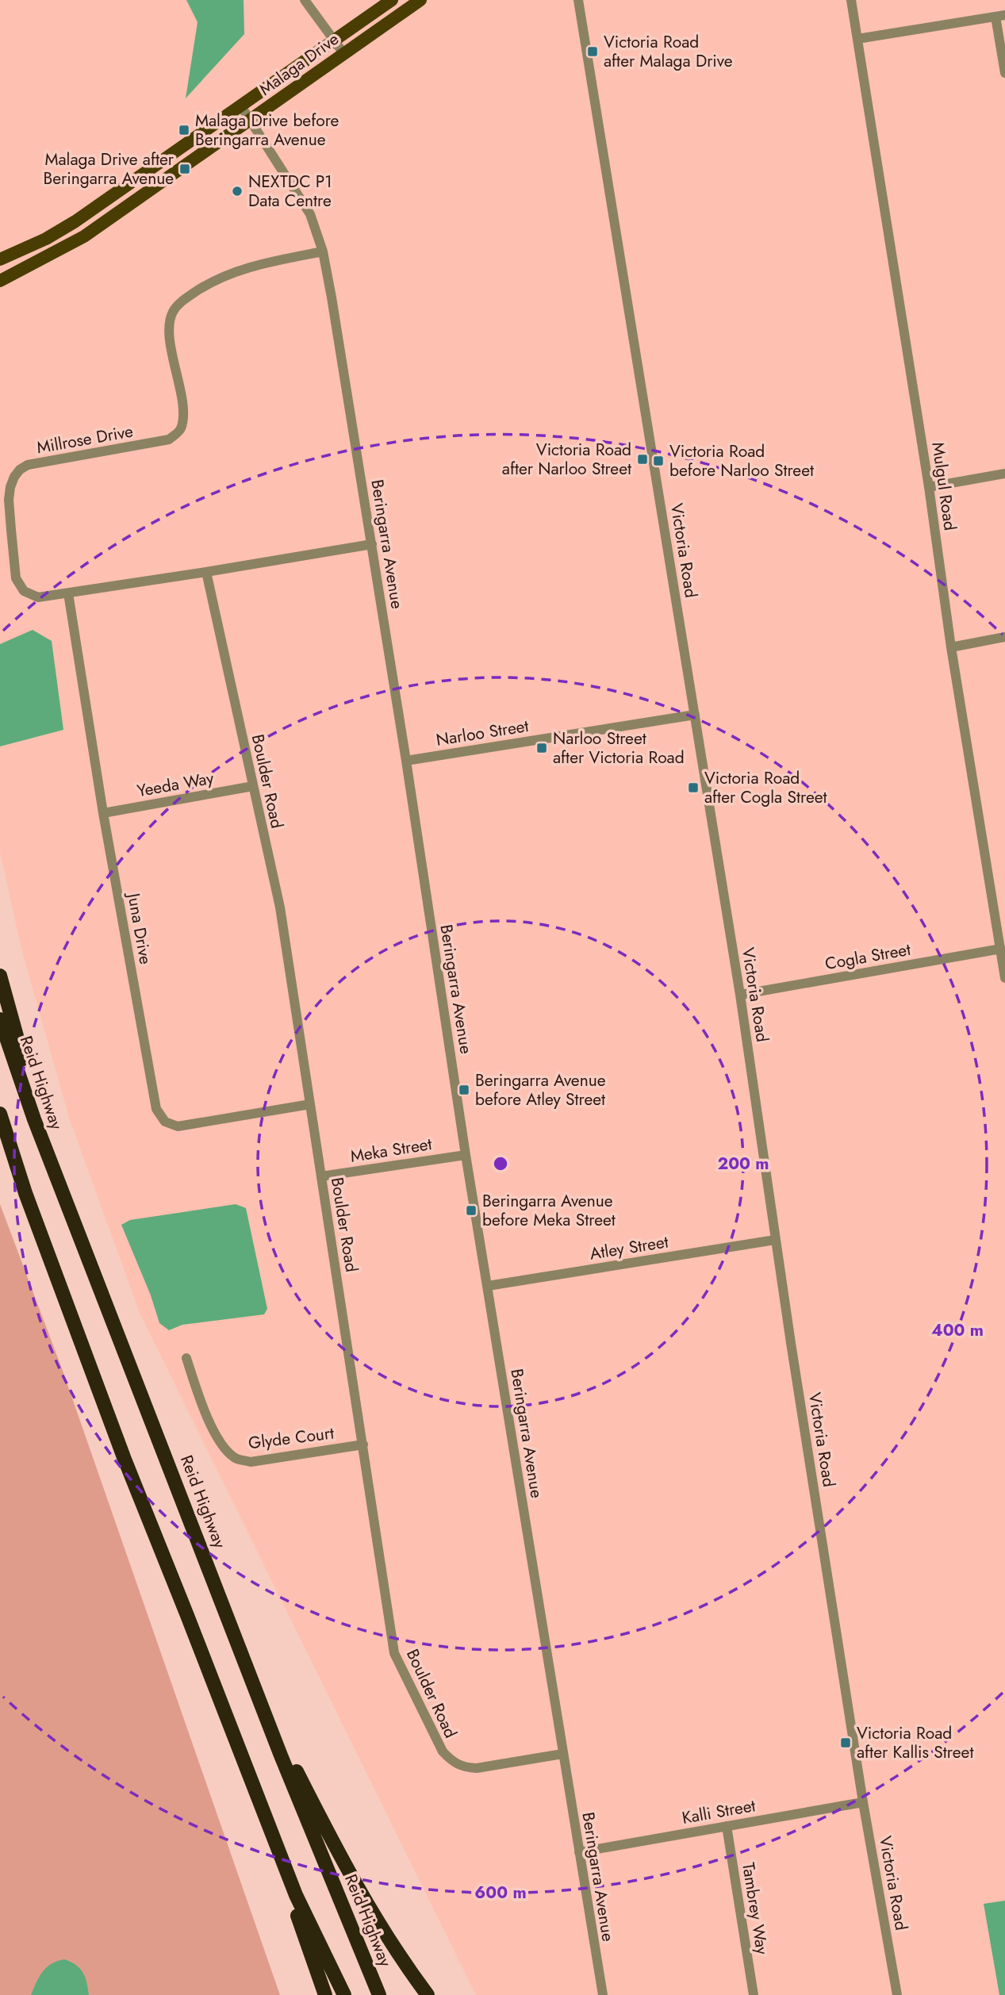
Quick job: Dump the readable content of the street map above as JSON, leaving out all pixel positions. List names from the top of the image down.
{
  "streets": {
    "highway": ["Reid Highway"],
    "main road": ["Malaga Drive"],
    "street": [
      "Millrose Drive",
      "Mulgul Road",
      "Beringarra Avenue",
      "Victoria Road",
      "Narloo Street",
      "Boulder Road",
      "Yeeda Way",
      "Juna Drive",
      "Cogla Street",
      "Meka Street",
      "Atley Street",
      "Glyde Court",
      "Kalli Street",
      "Tambrey Way"
    ]
  },
  "crossings": [
    ["Malaga Drive", "Beringarra Avenue"],
    ["Millrose Drive", "Beringarra Avenue"],
    ["Millrose Drive", "Boulder Road"],
    ["Millrose Drive", "Juna Drive"],
    ["Mulgul Road", "Cogla Street"],
    ["Beringarra Avenue", "Narloo Street"],
    ["Beringarra Avenue", "Boulder Road"],
    ["Beringarra Avenue", "Meka Street"],
    ["Beringarra Avenue", "Atley Street"],
    ["Beringarra Avenue", "Kalli Street"],
    ["Victoria Road", "Narloo Street"],
    ["Victoria Road", "Cogla Street"],
    ["Victoria Road", "Atley Street"],
    ["Victoria Road", "Kalli Street"],
    ["Boulder Road", "Yeeda Way"],
    ["Boulder Road", "Juna Drive"],
    ["Boulder Road", "Meka Street"],
    ["Boulder Road", "Glyde Court"],
    ["Yeeda Way", "Juna Drive"],
    ["Kalli Street", "Tambrey Way"]
  ],
  "places": {
    "transit": [
      "Victoria Road after Malaga Drive",
      "Malaga Drive before Beringarra Avenue",
      "Malaga Drive after Beringarra Avenue",
      "Victoria Road after Narloo Street",
      "Victoria Road before Narloo Street",
      "Narloo Street after Victoria Road",
      "Victoria Road after Cogla Street",
      "Beringarra Avenue before Atley Street",
      "Beringarra Avenue before Meka Street",
      "Victoria Road after Kallis Street"
    ],
    "other": ["NEXTDC P1 Data Centre"]
  },
  "rings": ["200 m", "400 m", "600 m"]
}
